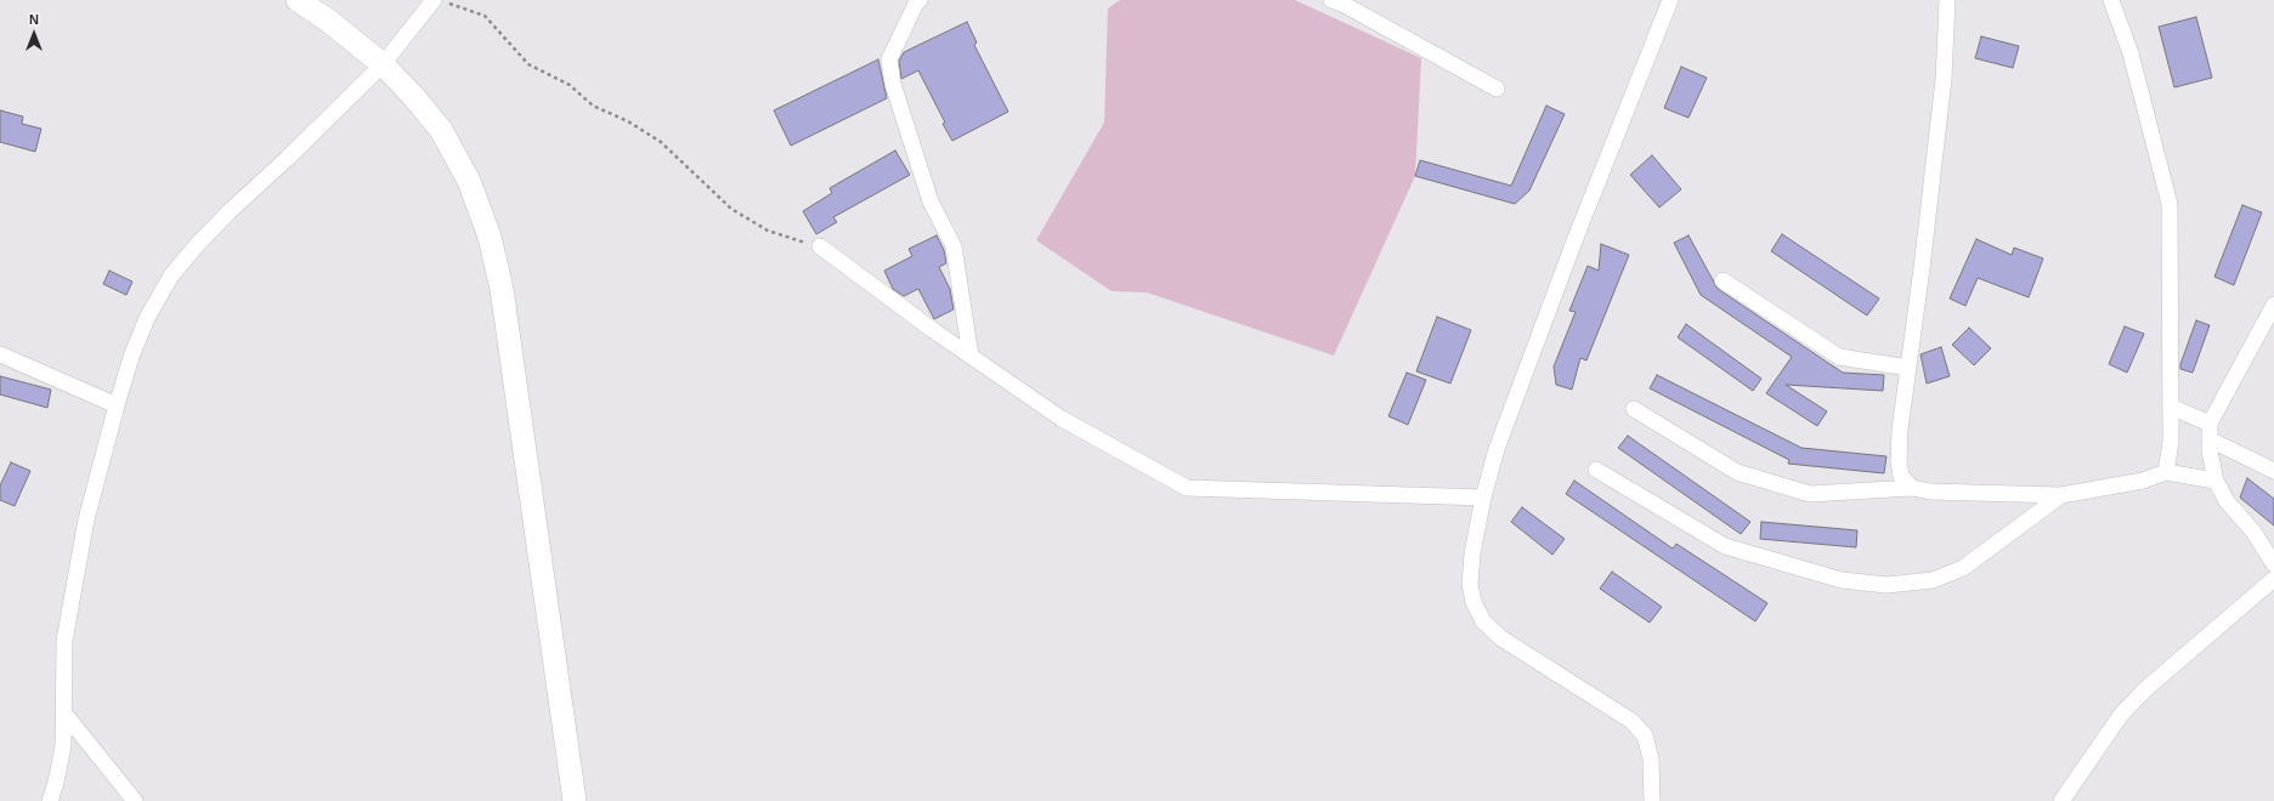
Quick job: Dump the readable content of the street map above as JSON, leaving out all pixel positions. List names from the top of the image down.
{
  "north": "top"
}
